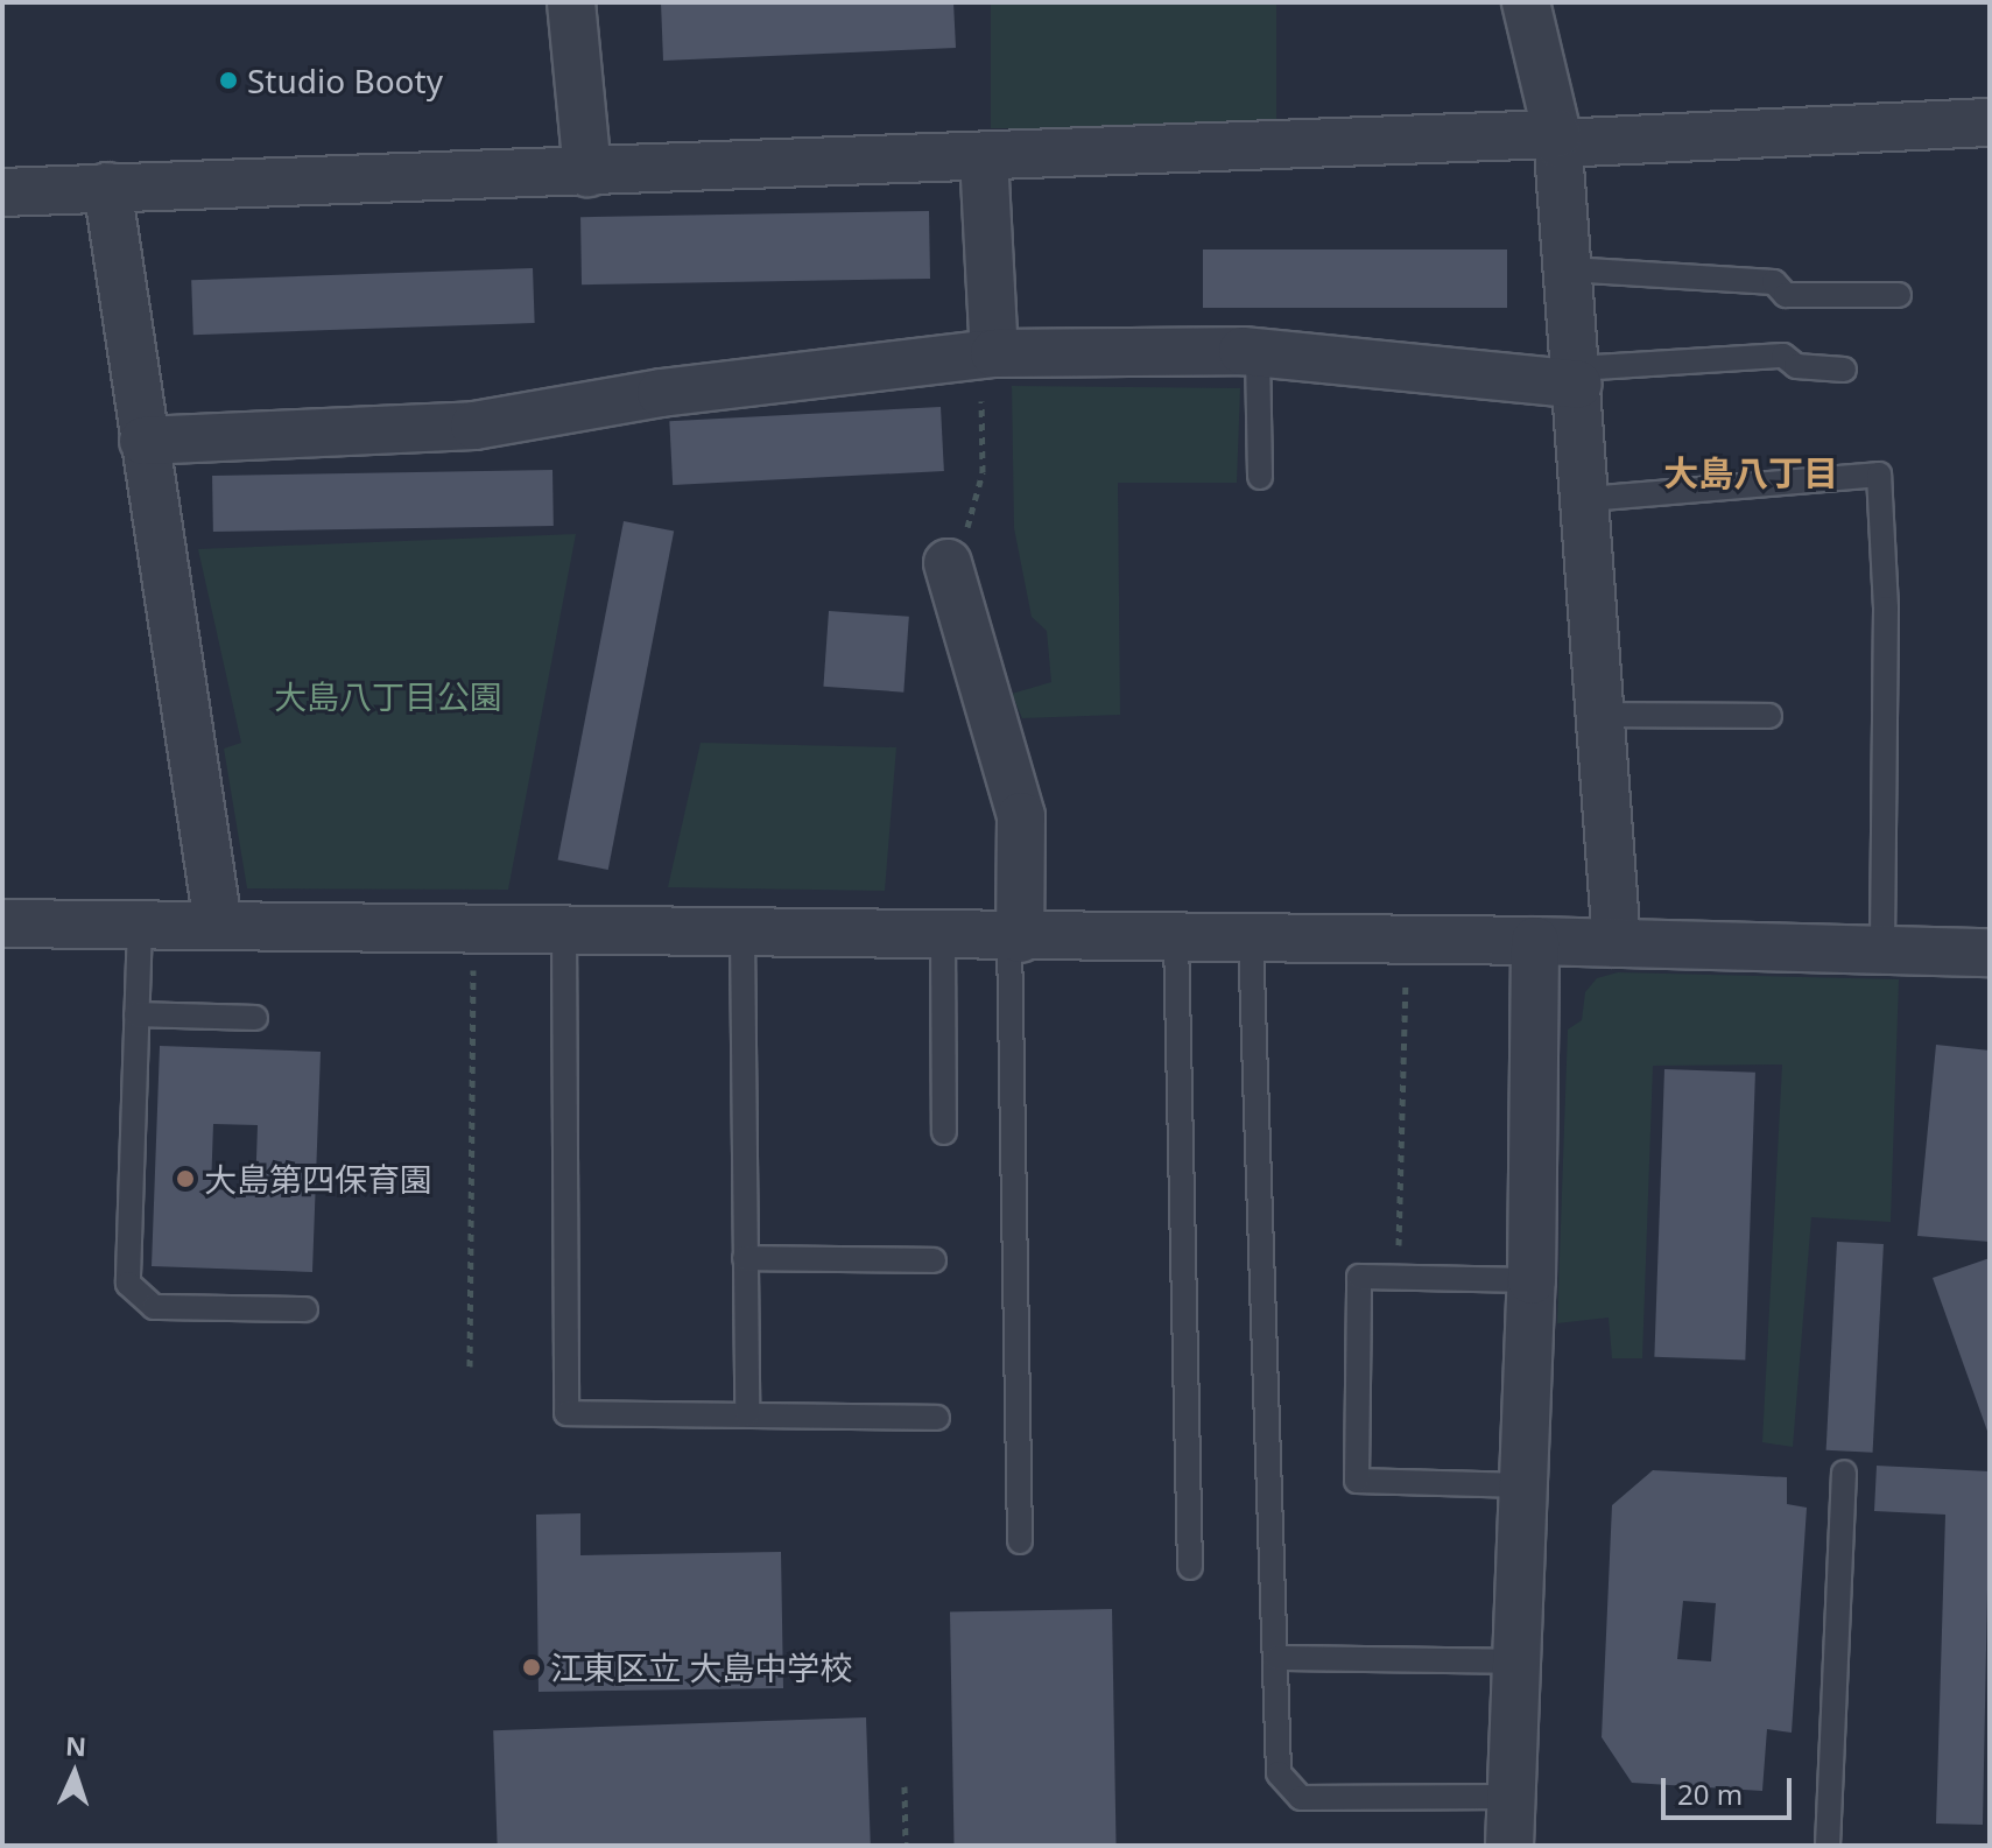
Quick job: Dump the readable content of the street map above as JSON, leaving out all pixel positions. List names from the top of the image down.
{
  "districts": ["大島八丁目"],
  "parks": ["大島八丁目公園"],
  "places": ["Studio Booty", "大島第四保育園", "江東区立 大島中学校"],
  "scale_bar": "20 m",
  "north": "top"
}
